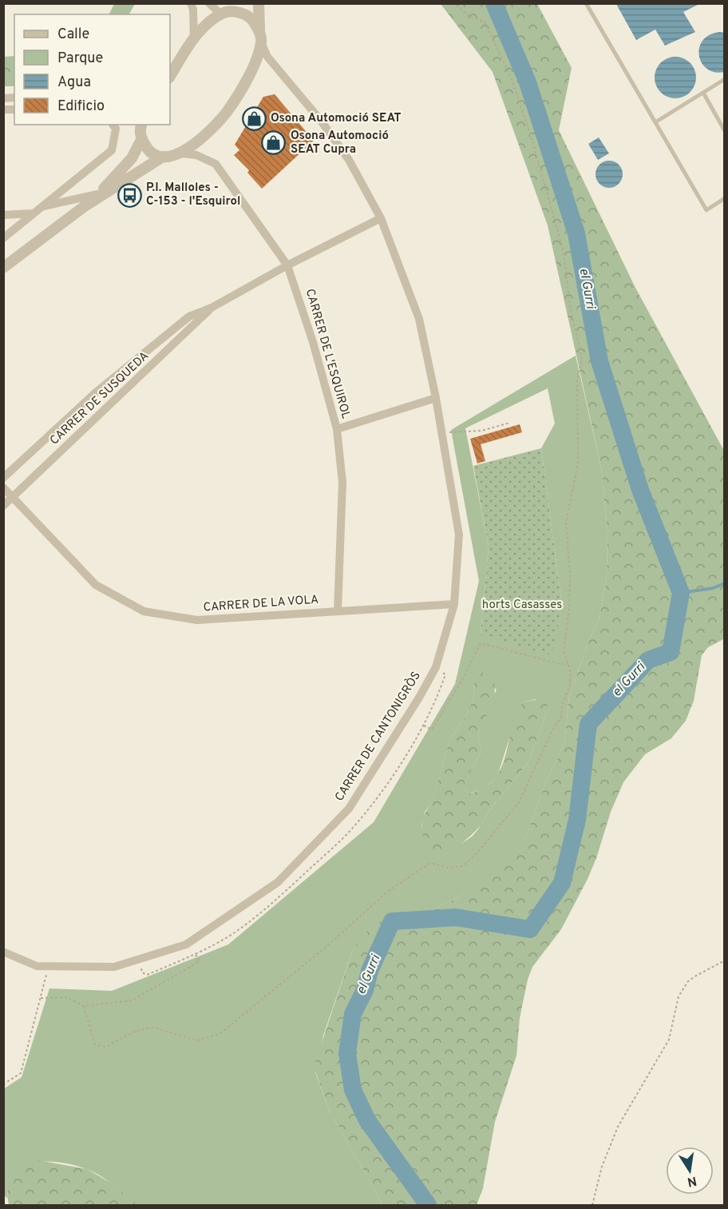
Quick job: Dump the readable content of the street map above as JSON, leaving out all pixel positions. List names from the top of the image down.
{
  "streets": {
    "street": [
      "CARRER DE L'ESQUIROL",
      "CARRER DE SUSQUEDA",
      "CARRER DE LA VOLA",
      "CARRER DE CANTONIGRÒS"
    ]
  },
  "crossings": [
    ["CARRER DE L'ESQUIROL", "CARRER DE SUSQUEDA"],
    ["CARRER DE L'ESQUIROL", "CARRER DE LA VOLA"],
    ["CARRER DE SUSQUEDA", "CARRER DE LA VOLA"],
    ["CARRER DE SUSQUEDA", "CARRER DE CANTONIGRÒS"],
    ["CARRER DE LA VOLA", "CARRER DE CANTONIGRÒS"]
  ],
  "water": ["el Gurri"],
  "parks": ["horts Casasses"],
  "places": {
    "shop": ["Osona Automoció SEAT", "Osona Automoció SEAT Cupra"],
    "bus stop": ["P.I. Malloles - C-153 - l'Esquirol"]
  },
  "legend": [
    "Calle",
    "Parque",
    "Agua",
    "Edificio"
  ],
  "north": "bottom"
}
